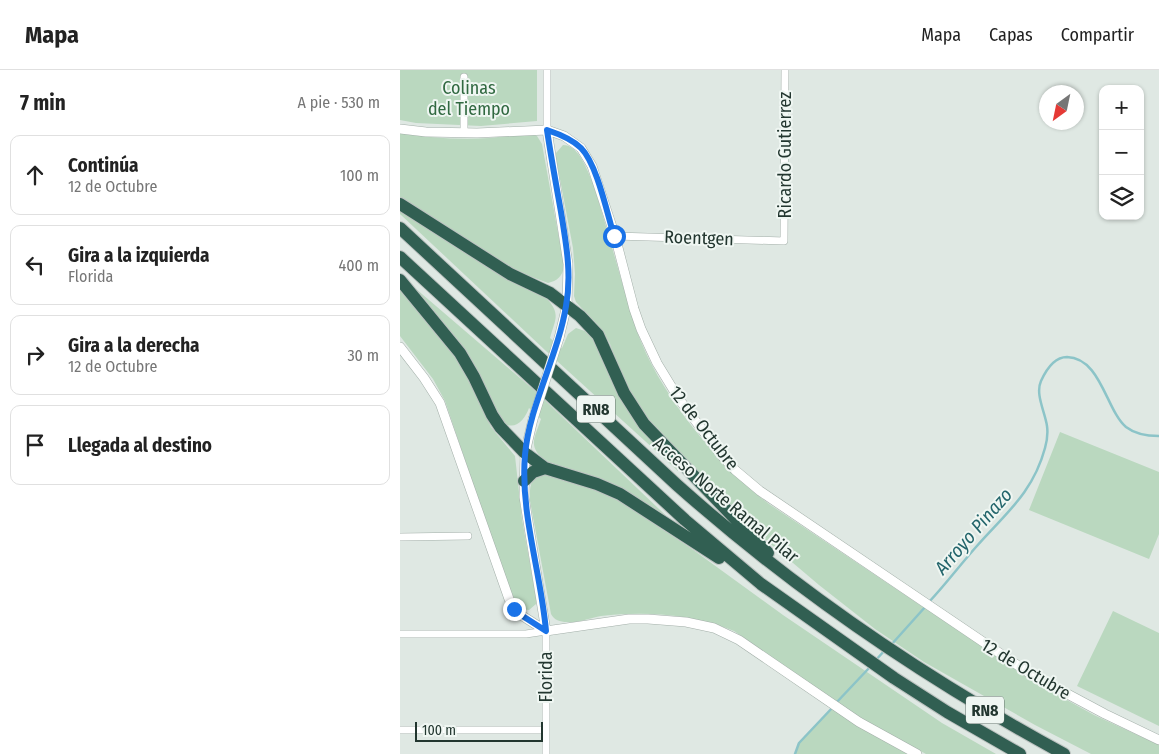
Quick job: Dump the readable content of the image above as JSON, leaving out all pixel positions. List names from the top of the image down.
{
  "streets": {
    "highway": ["RN8", "Acceso Norte Ramal Pilar"],
    "street": [
      "Ricardo Gutierrez",
      "Roentgen",
      "12 de Octubre",
      "Florida"
    ]
  },
  "crossings": [
    ["Ricardo Gutierrez", "Roentgen"],
    ["Roentgen", "12 de Octubre"],
    ["12 de Octubre", "Florida"]
  ],
  "water": ["Arroyo Pinazo"],
  "parks": ["Colinas del Tiempo"],
  "scale_bar": "100 m",
  "north": "bottom left",
  "page": {
    "header": "Mapa",
    "nav": ["Mapa", "Capas", "Compartir"],
    "heading": ["7 min", "A pie · 530 m"],
    "map_buttons": ["+", "−"],
    "list": [
      ["Continúa", "12 de Octubre", "100 m"],
      ["Gira a la izquierda", "Florida", "400 m"],
      ["Gira a la derecha", "12 de Octubre", "30 m"],
      "Llegada al destino"
    ],
    "scale": "100 m"
  }
}
